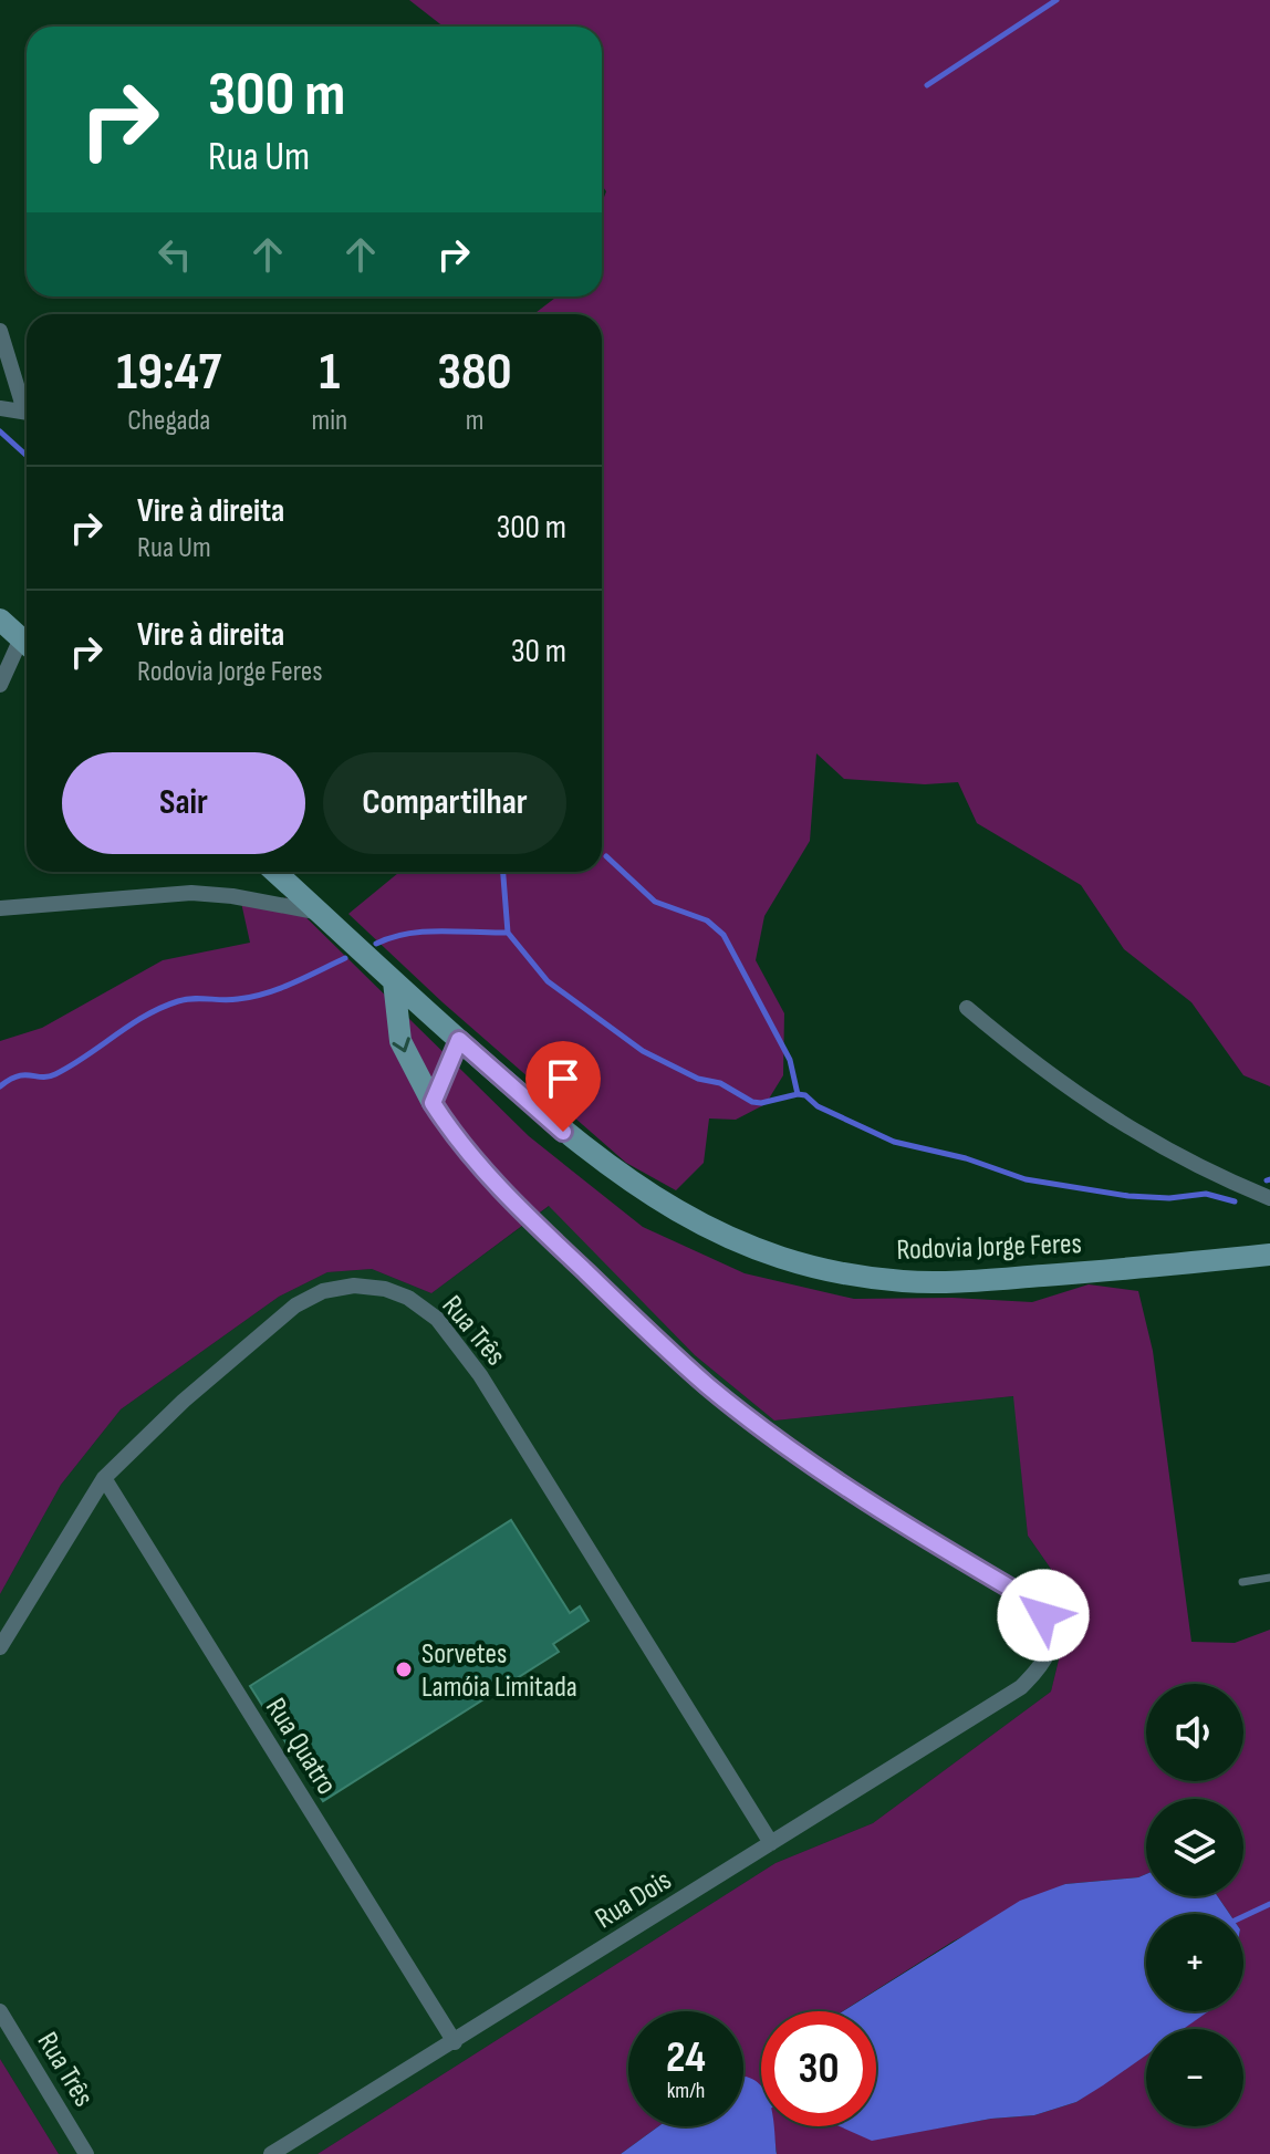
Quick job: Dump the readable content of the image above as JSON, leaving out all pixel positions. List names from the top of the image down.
{
  "streets": {
    "main road": ["Rodovia Jorge Feres"],
    "street": ["Rua Três", "Rua Quatro", "Rua Dois"]
  },
  "crossings": [
    ["Rua Três", "Rua Quatro"],
    ["Rua Três", "Rua Dois"],
    ["Rua Quatro", "Rua Dois"]
  ],
  "places": ["Sorvetes Lamóia Limitada"],
  "page": {
    "turn": ["300 m", "Rua Um"],
    "eta": [
      "19:47",
      "Chegada",
      "1",
      "min",
      "380",
      "m"
    ],
    "list": [
      {
        "name": "Vire à direita",
        "note": "Rua Um",
        "value": "300 m"
      },
      {
        "name": "Vire à direita",
        "note": "Rodovia Jorge Feres",
        "value": "30 m"
      }
    ],
    "buttons": ["Sair", "Compartilhar"],
    "map_buttons": ["+", "−"],
    "speed": "24 km/h",
    "limit": "30"
  }
}
